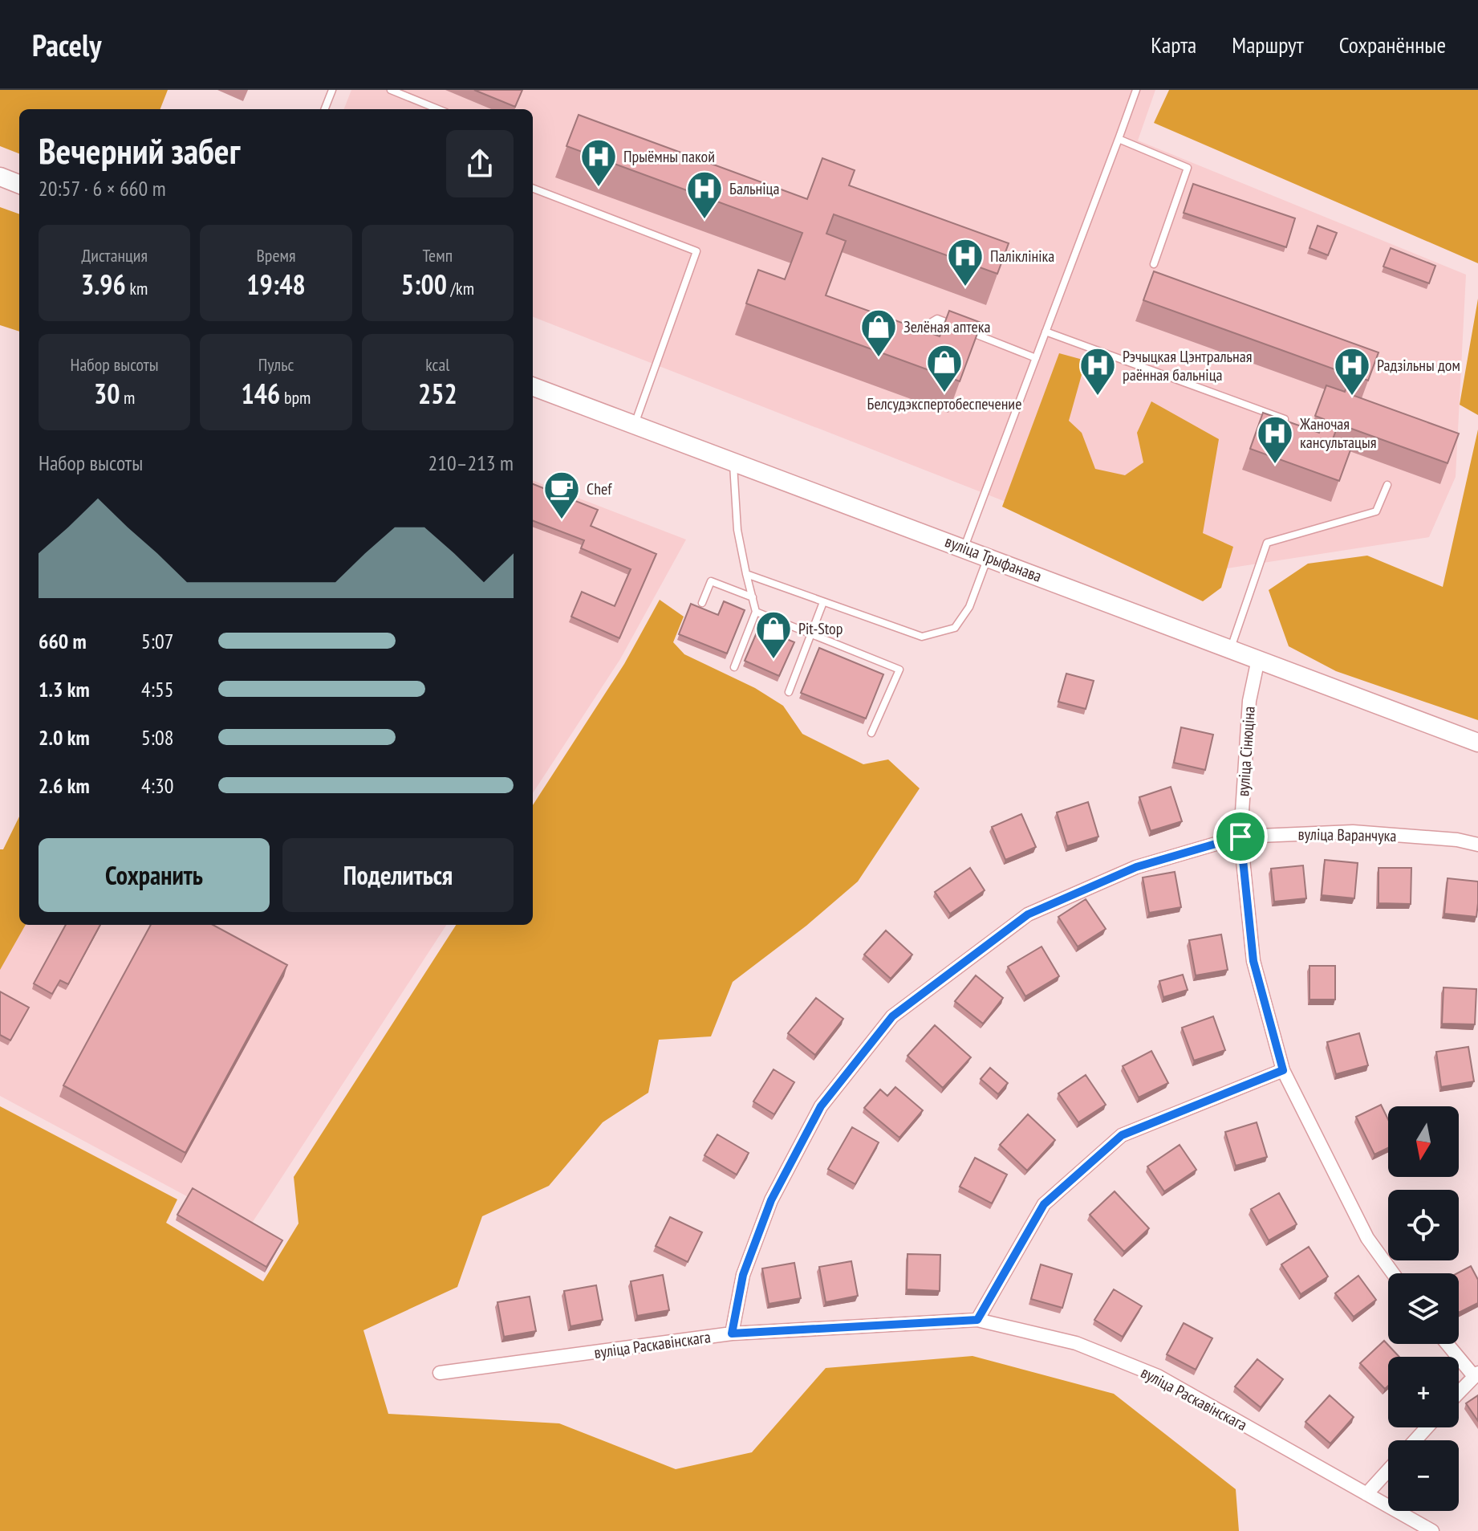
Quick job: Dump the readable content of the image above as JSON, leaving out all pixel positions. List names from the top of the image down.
{
  "streets": {
    "street": [
      "вуліца Трыфанава",
      "вуліца Сінюціна",
      "вуліца Варанчука",
      "вуліца Раскавінскага"
    ]
  },
  "crossings": [
    ["вуліца Трыфанава", "вуліца Сінюціна"],
    ["вуліца Сінюціна", "вуліца Варанчука"],
    ["вуліца Варанчука", "вуліца Раскавінскага"]
  ],
  "places": {
    "hospital": [
      "Прыёмны пакой",
      "Бальніца",
      "Паліклініка",
      "Рэчыцкая Цэнтральная раённая бальніца",
      "Радзільны дом",
      "Жаночая кансультацыя"
    ],
    "shop": ["Зелёная аптека", "Белсудэкспертобеспечение", "Pit-Stop"],
    "cafe": ["Chef"]
  },
  "north": "bottom",
  "page": {
    "header": "Pacely",
    "nav": ["Карта", "Маршрут", "Сохранённые"],
    "heading": ["Вечерний забег", "20:57 · 6 × 660 m"],
    "stats": [
      ["Дистанция", "3.96 km"],
      ["Время", "19:48"],
      ["Темп", "5:00 /km"],
      ["Набор высоты", "30 m"],
      ["Пульс", "146 bpm"],
      ["kcal", "252"]
    ],
    "chart": ["Набор высоты", "210–213 m"],
    "list": [
      {
        "name": "660 m",
        "note": "5:07"
      },
      {
        "name": "1.3 km",
        "note": "4:55"
      },
      {
        "name": "2.0 km",
        "note": "5:08"
      },
      {
        "name": "2.6 km",
        "note": "4:30"
      }
    ],
    "buttons": ["Сохранить", "Поделиться"],
    "map_buttons": ["+", "−"]
  }
}
